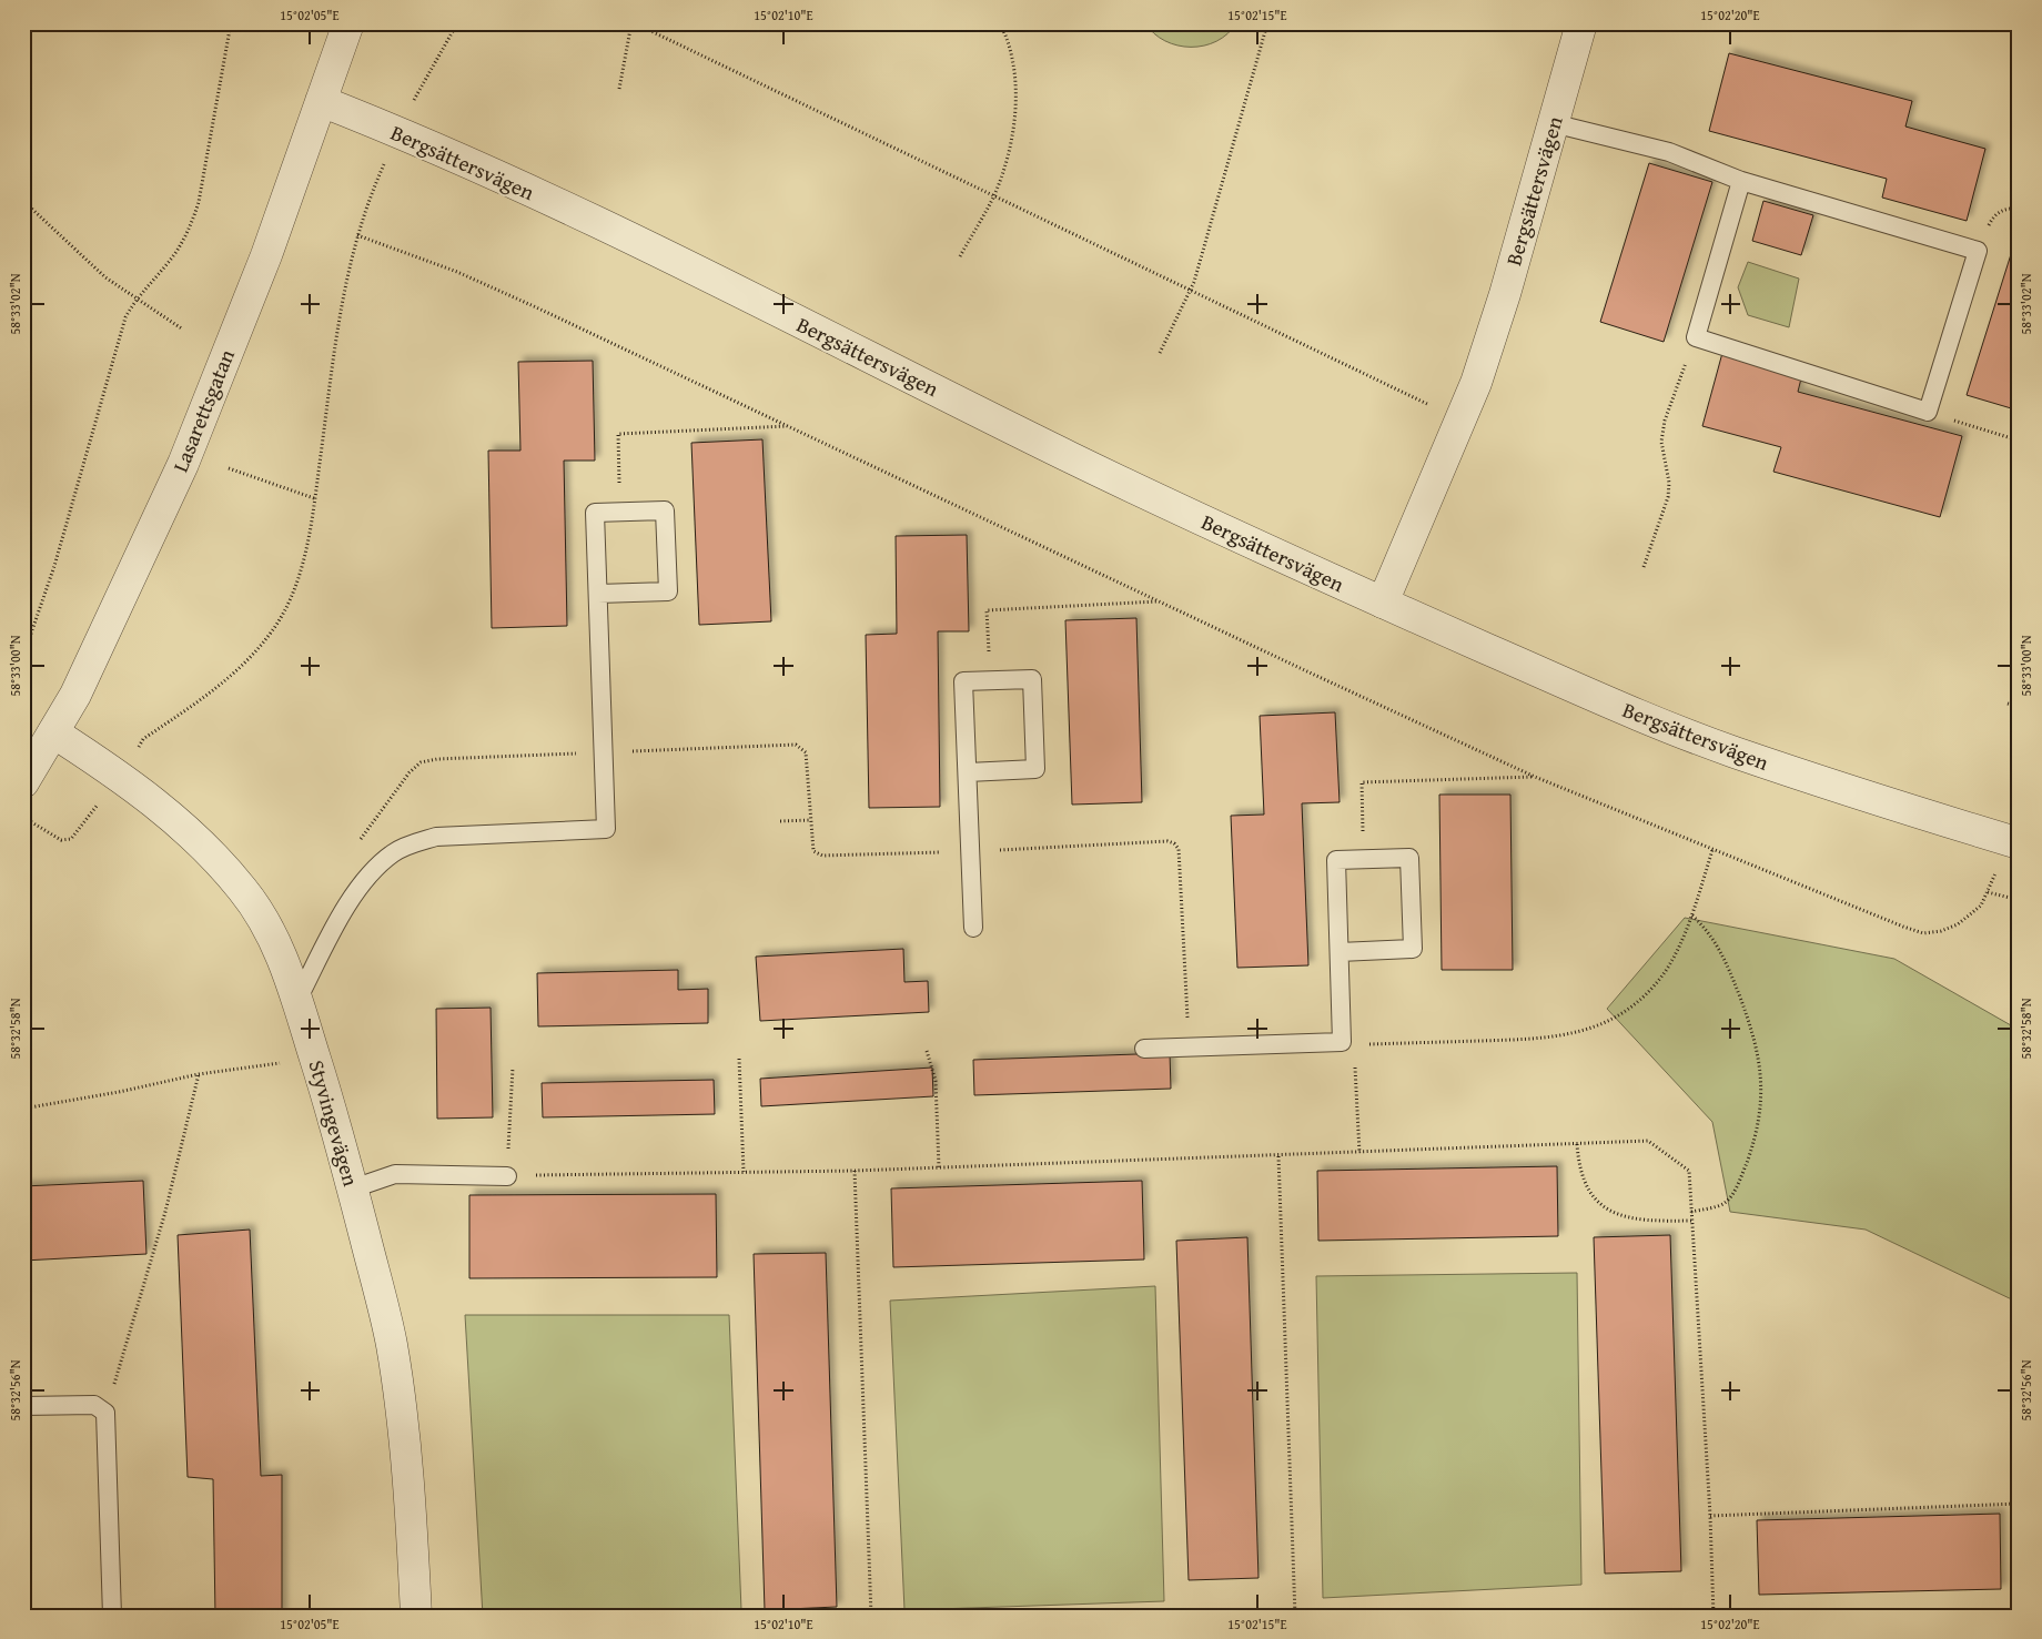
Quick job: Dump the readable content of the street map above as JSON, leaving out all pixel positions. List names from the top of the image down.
{
  "streets": {
    "street": ["Bergsättersvägen", "Lasarettsgatan", "Styvingevägen"]
  },
  "crossings": [
    ["Bergsättersvägen", "Lasarettsgatan"],
    ["Lasarettsgatan", "Styvingevägen"]
  ],
  "coordinates": [
    "15°02'05\"E",
    "15°02'10\"E",
    "15°02'15\"E",
    "15°02'20\"E",
    "58°33'02\"N",
    "58°33'00\"N",
    "58°32'58\"N",
    "58°32'56\"N"
  ]
}
